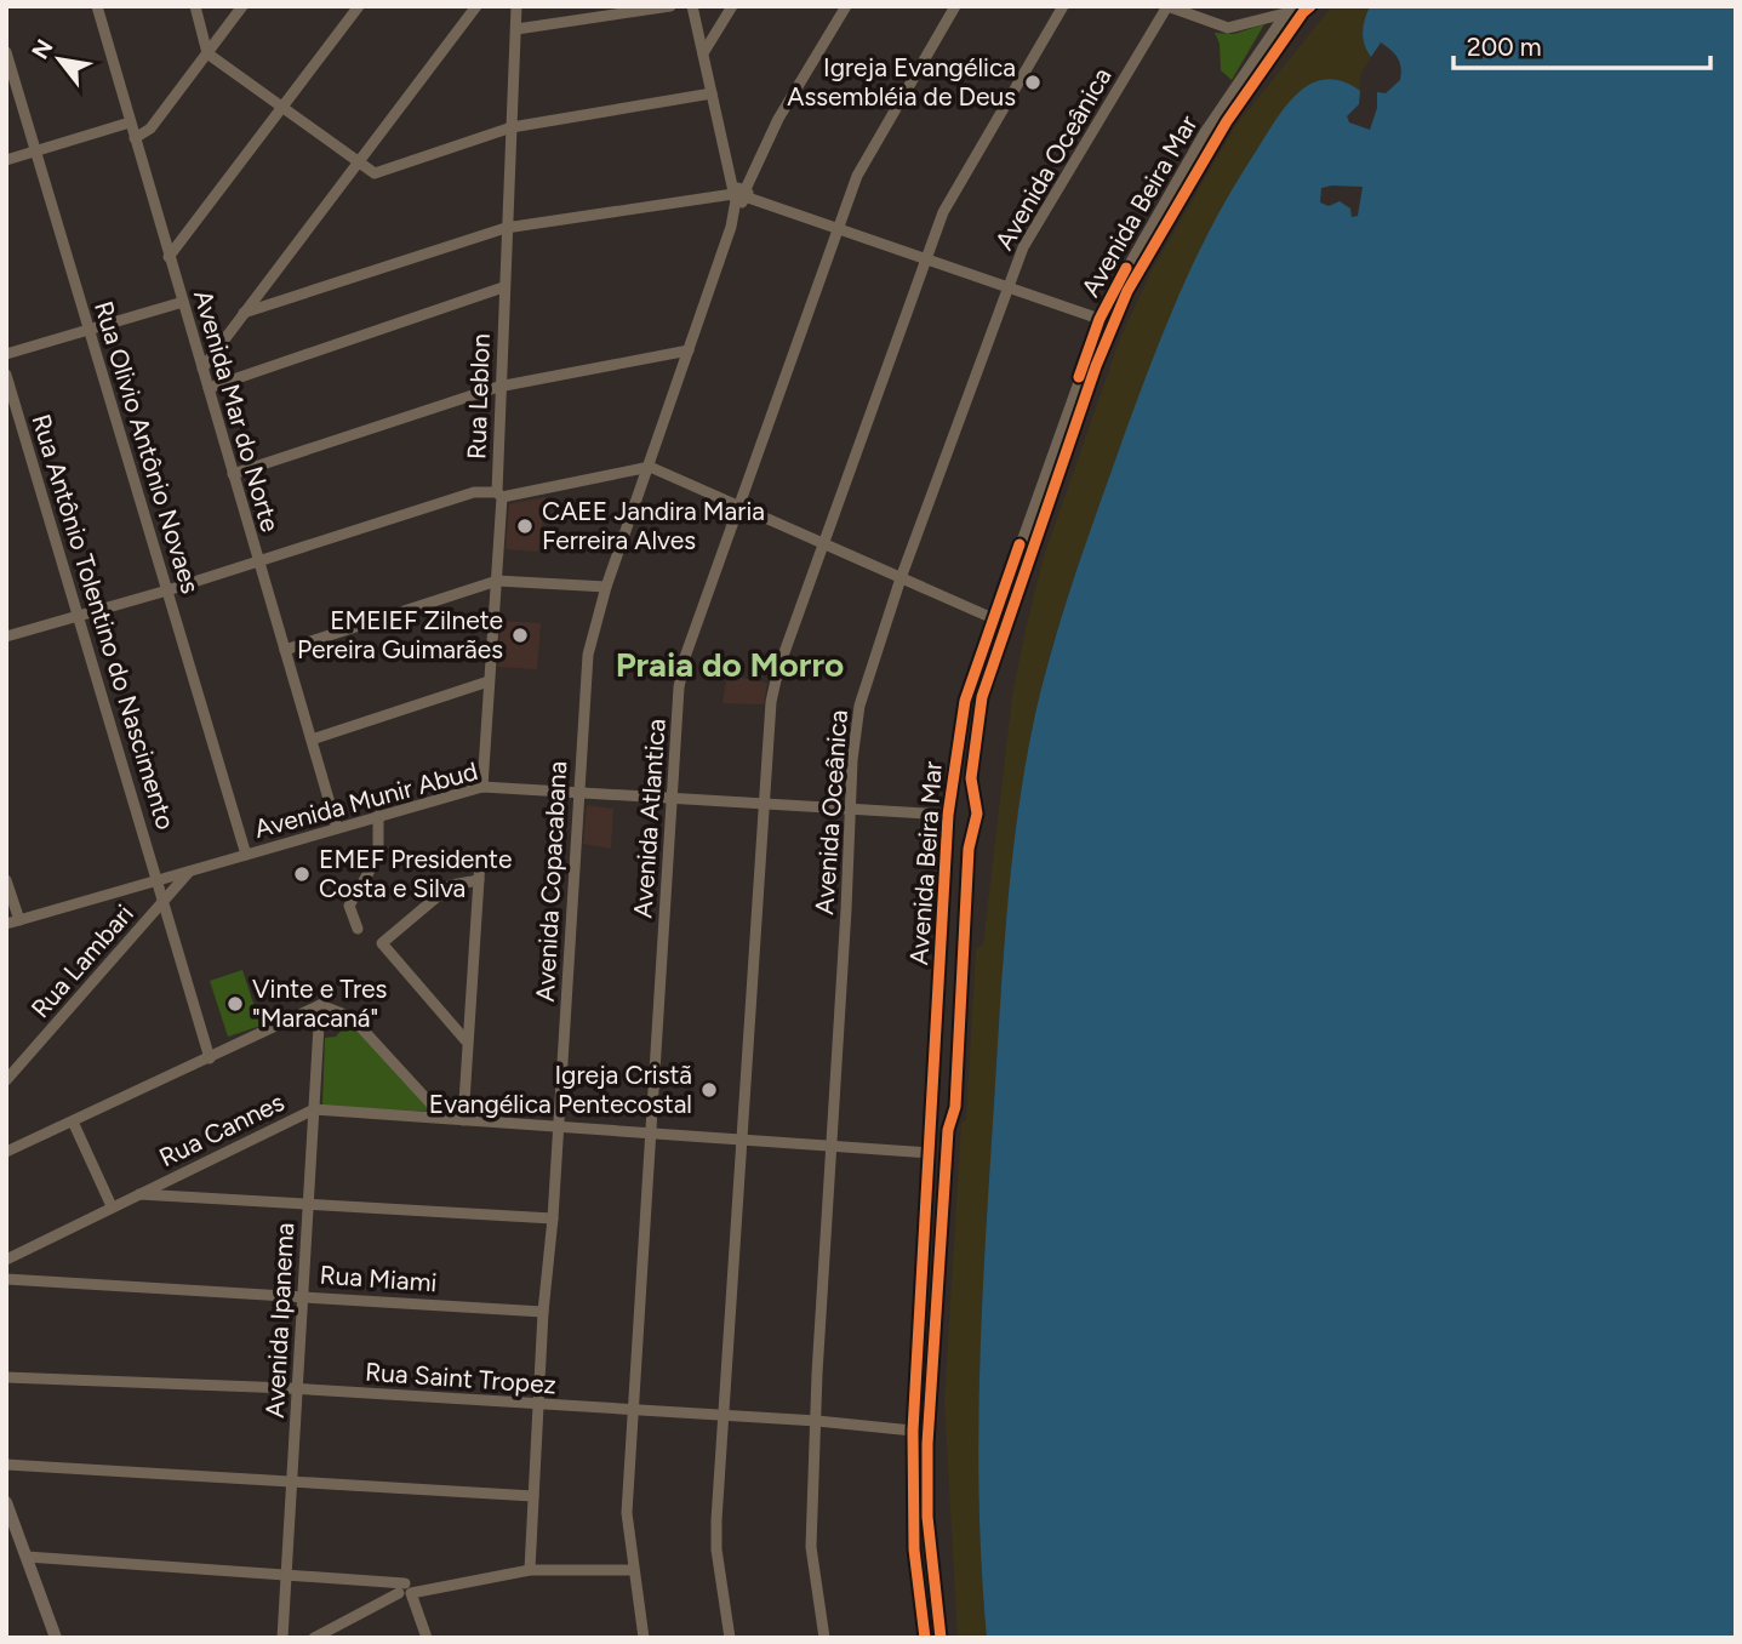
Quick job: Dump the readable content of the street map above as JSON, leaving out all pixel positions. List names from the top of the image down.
{
  "streets": {
    "street": [
      "Avenida Oceânica",
      "Avenida Beira Mar",
      "Rua Leblon",
      "Avenida Mar do Norte",
      "Rua Olivio Antônio Novaes",
      "Rua Antônio Tolentino do Nascimento",
      "Avenida Munir Abud",
      "Avenida Atlantica",
      "Avenida Copacabana",
      "Rua Lambari",
      "Rua Cannes",
      "Rua Miami",
      "Avenida Ipanema",
      "Rua Saint Tropez"
    ]
  },
  "crossings": [
    ["Avenida Oceânica", "Avenida Munir Abud"],
    ["Avenida Oceânica", "Rua Cannes"],
    ["Avenida Oceânica", "Rua Saint Tropez"],
    ["Avenida Beira Mar", "Avenida Munir Abud"],
    ["Avenida Beira Mar", "Rua Cannes"],
    ["Avenida Beira Mar", "Rua Saint Tropez"],
    ["Rua Leblon", "Avenida Munir Abud"],
    ["Avenida Mar do Norte", "Avenida Munir Abud"],
    ["Rua Olivio Antônio Novaes", "Avenida Munir Abud"],
    ["Rua Antônio Tolentino do Nascimento", "Avenida Munir Abud"],
    ["Rua Antônio Tolentino do Nascimento", "Rua Lambari"],
    ["Avenida Munir Abud", "Avenida Atlantica"],
    ["Avenida Munir Abud", "Avenida Copacabana"],
    ["Avenida Munir Abud", "Rua Lambari"],
    ["Avenida Atlantica", "Rua Cannes"],
    ["Avenida Atlantica", "Rua Saint Tropez"],
    ["Avenida Copacabana", "Rua Cannes"],
    ["Avenida Copacabana", "Rua Miami"],
    ["Avenida Copacabana", "Rua Saint Tropez"],
    ["Rua Cannes", "Avenida Ipanema"],
    ["Rua Miami", "Avenida Ipanema"],
    ["Avenida Ipanema", "Rua Saint Tropez"]
  ],
  "districts": ["Praia do Morro"],
  "places": [
    "Igreja Evangélica Assembléia de Deus",
    "CAEE Jandira Maria Ferreira Alves",
    "EMEIEF Zilnete Pereira Guimarães",
    "EMEF Presidente Costa e Silva",
    "Vinte e Tres \"Maracaná\"",
    "Igreja Cristã Evangélica Pentecostal"
  ],
  "scale_bar": "200 m",
  "north": "top left"
}
